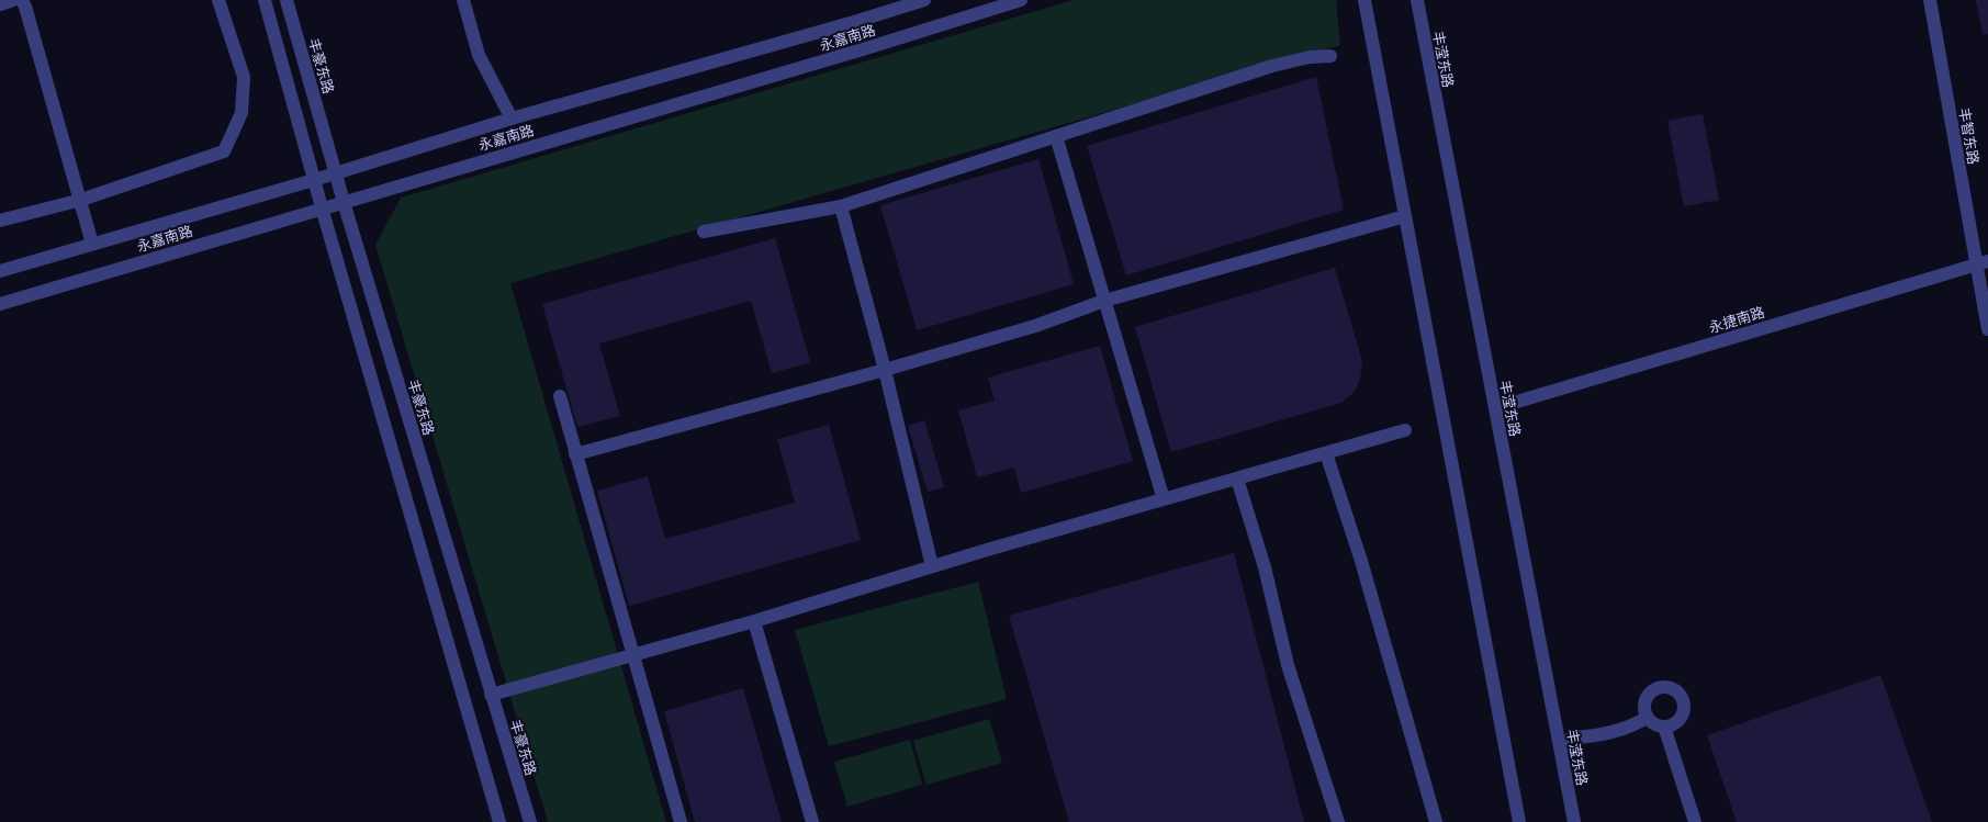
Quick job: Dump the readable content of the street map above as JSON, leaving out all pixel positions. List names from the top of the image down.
{
  "streets": {
    "street": [
      "永嘉南路",
      "丰滢东路",
      "丰豪东路",
      "丰智东路",
      "永捷南路"
    ]
  },
  "crossings": [
    ["永嘉南路", "丰豪东路"],
    ["丰滢东路", "永捷南路"],
    ["丰智东路", "永捷南路"]
  ]
}
